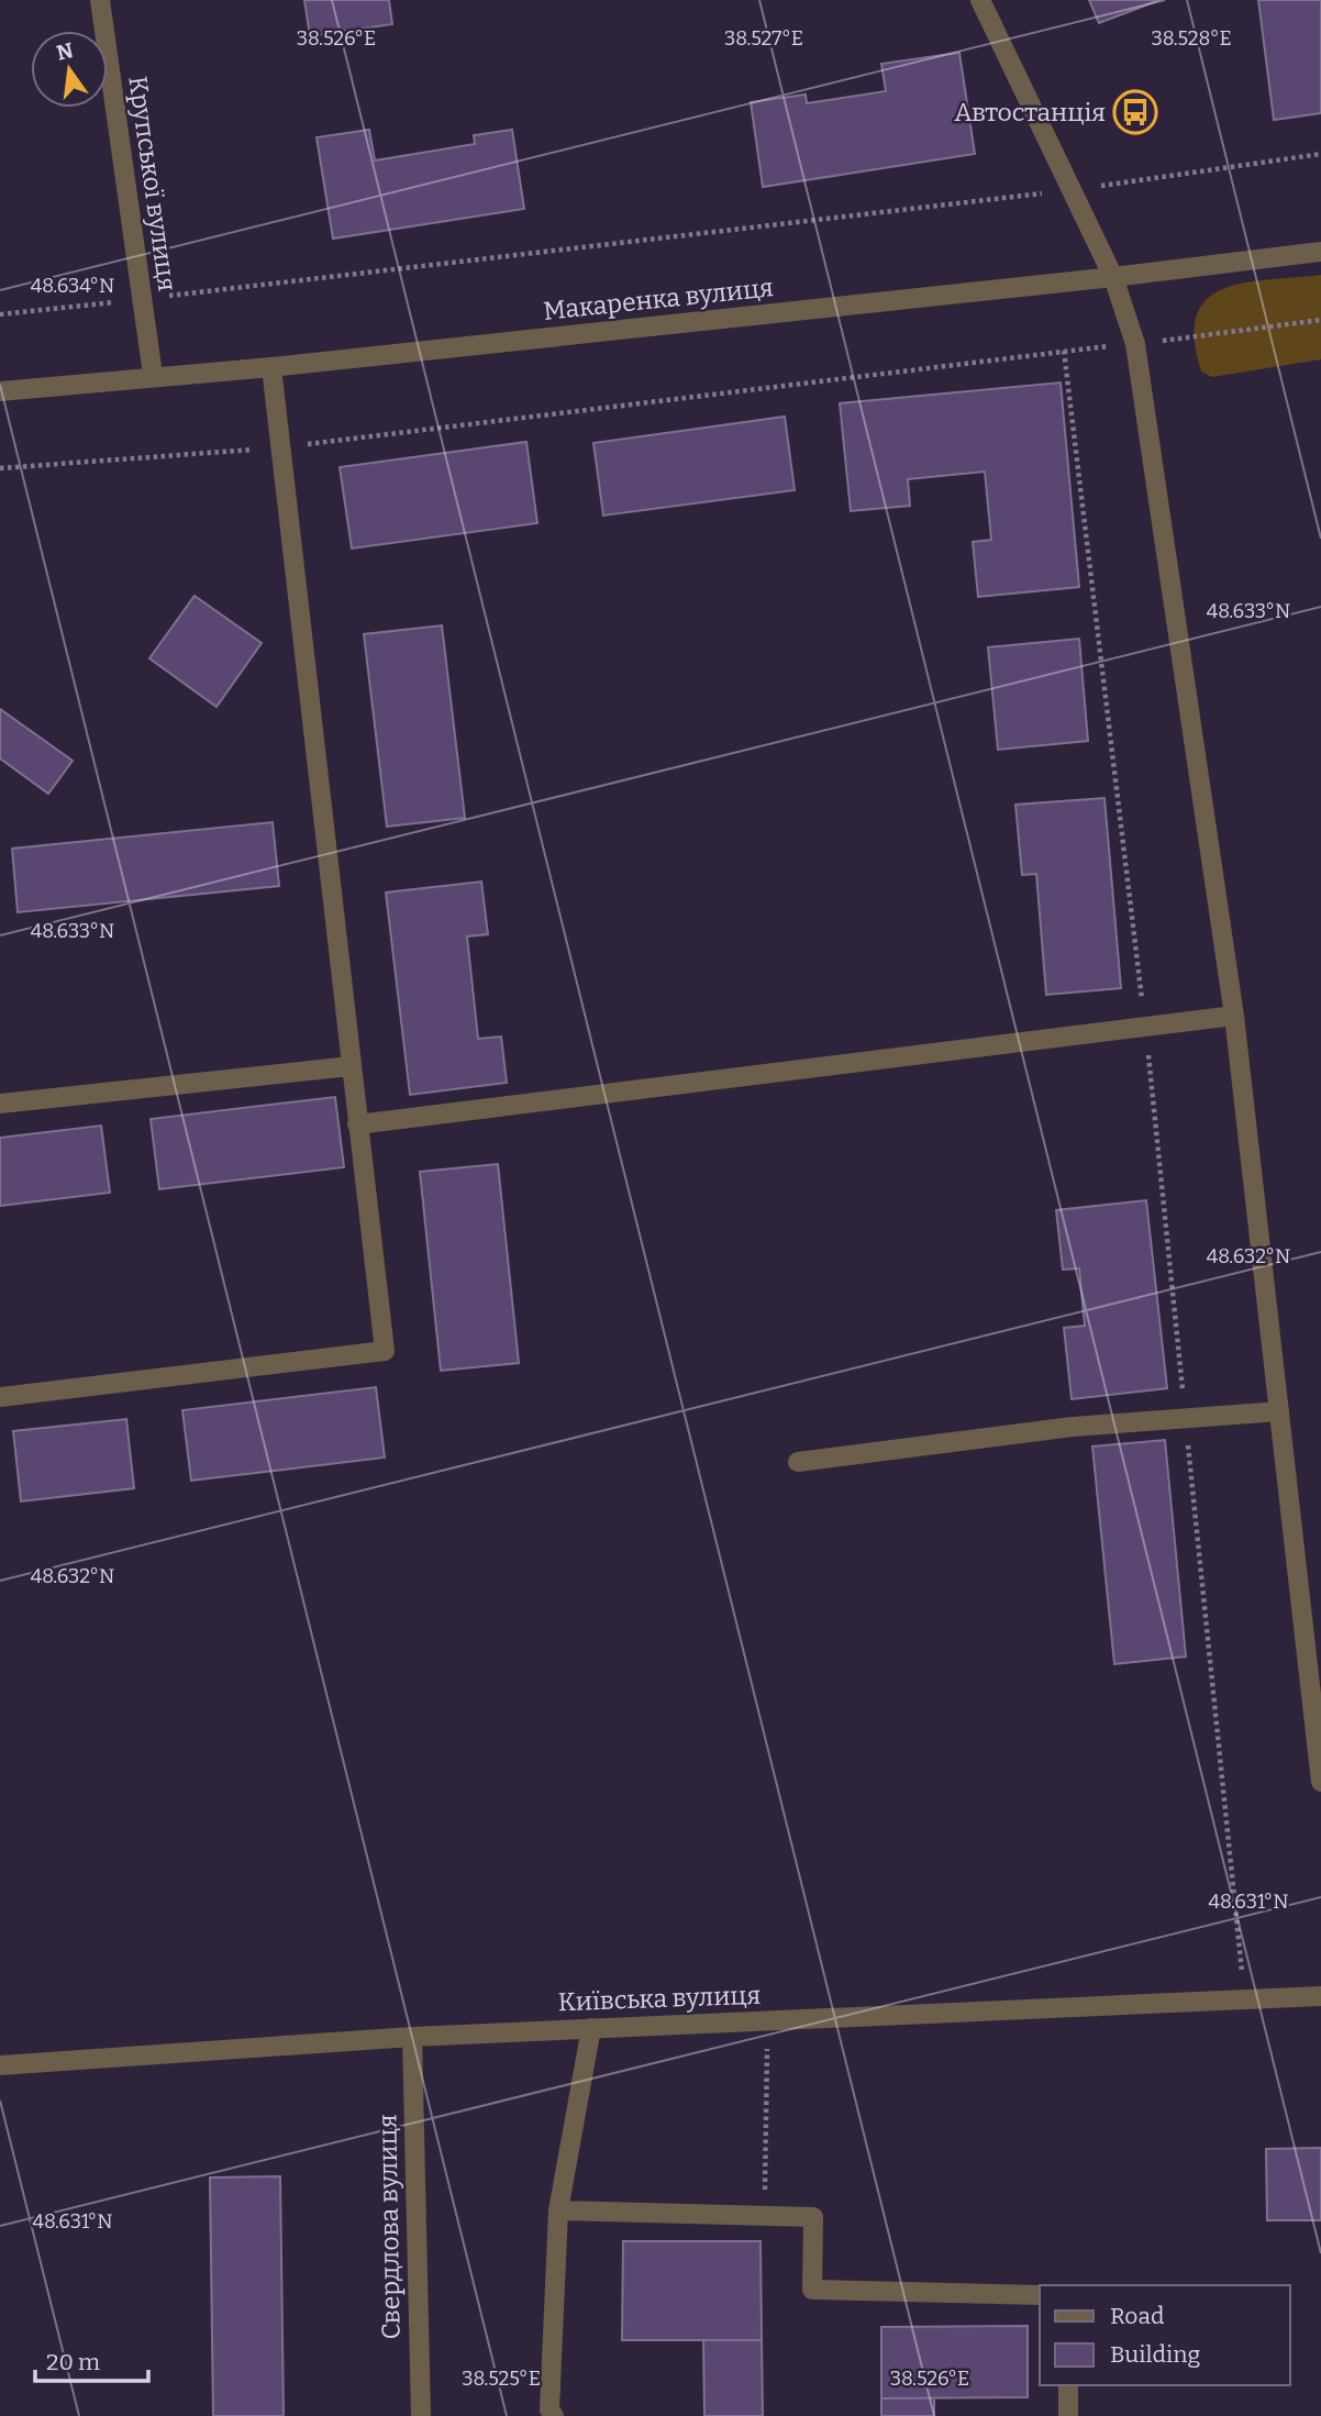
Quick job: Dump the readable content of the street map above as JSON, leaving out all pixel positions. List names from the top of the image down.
{
  "streets": {
    "street": [
      "Крупської вулиця",
      "Макаренка вулиця",
      "Київська вулиця",
      "Свердлова вулиця"
    ]
  },
  "crossings": [
    ["Крупської вулиця", "Макаренка вулиця"],
    ["Київська вулиця", "Свердлова вулиця"]
  ],
  "places": {
    "bus stop": ["Автостанція"]
  },
  "legend": ["Road", "Building"],
  "scale_bar": "20 m",
  "north": "top",
  "coordinates": [
    "38.526°E",
    "38.527°E",
    "38.528°E",
    "48.634°N",
    "48.633°N",
    "48.632°N",
    "48.631°N",
    "38.525°E"
  ]
}
